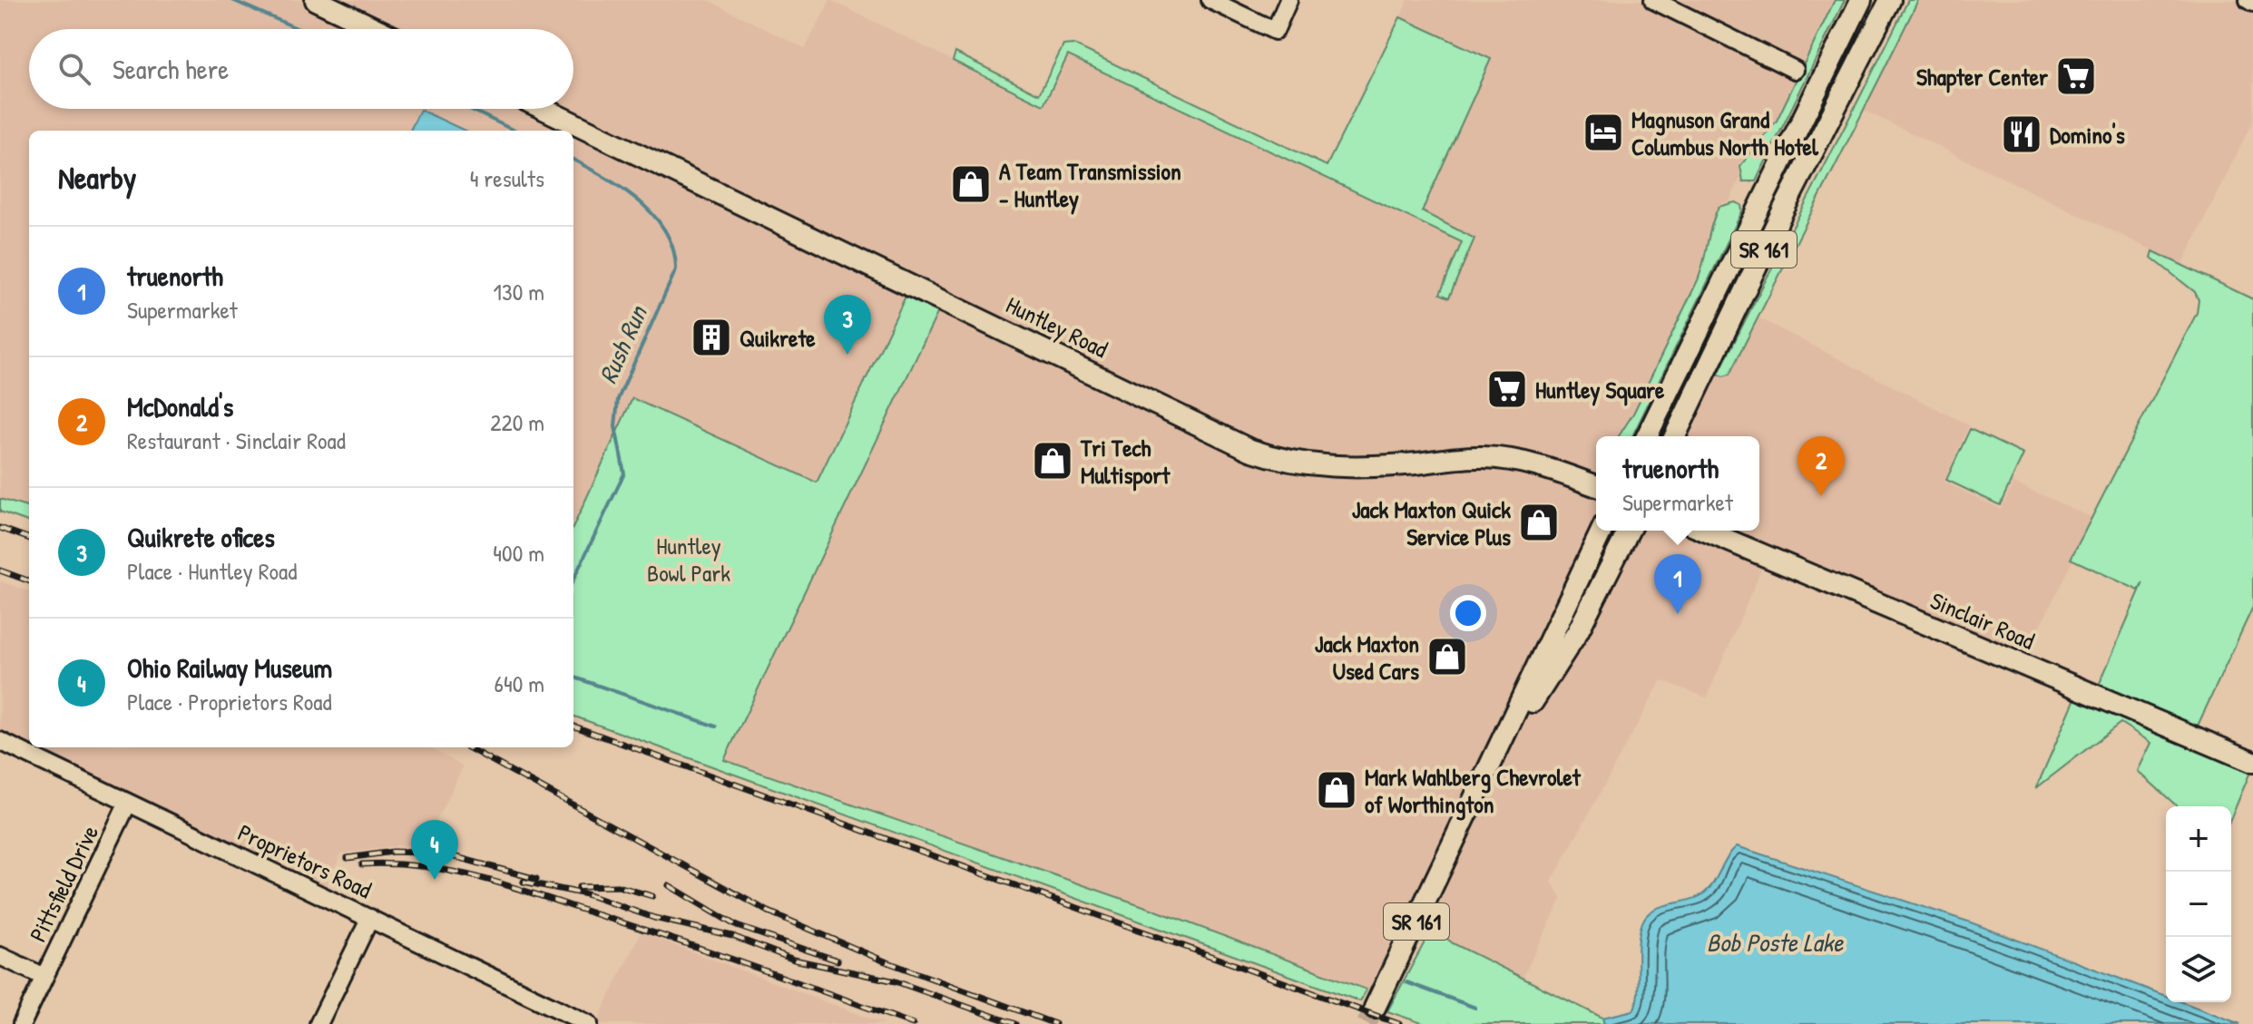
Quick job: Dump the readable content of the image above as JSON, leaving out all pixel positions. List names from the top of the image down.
{
  "streets": {
    "main road": ["SR 161", "Huntley Road", "Sinclair Road"],
    "street": ["Proprietors Road", "Pittsfield Drive"]
  },
  "crossings": [
    ["Proprietors Road", "Pittsfield Drive"]
  ],
  "water": ["Rush Run", "Bob Poste Lake"],
  "parks": ["Huntley Bowl Park"],
  "places": {
    "supermarket": ["Shapter Center", "Huntley Square"],
    "hotel": ["Magnuson Grand Columbus North Hotel"],
    "restaurant": ["Domino's"],
    "shop": [
      "A Team Transmission - Huntley",
      "Tri Tech Multisport",
      "Jack Maxton Quick Service Plus",
      "Jack Maxton Used Cars",
      "Mark Wahlberg Chevrolet of Worthington"
    ],
    "building": ["Quikrete"]
  },
  "page": {
    "search": "Search here",
    "heading": ["Nearby", "4 results"],
    "list": [
      {
        "mark": "1",
        "name": "truenorth",
        "note": "Supermarket",
        "value": "130 m"
      },
      {
        "mark": "2",
        "name": "McDonald's",
        "note": "Restaurant · Sinclair Road",
        "value": "220 m"
      },
      {
        "mark": "3",
        "name": "Quikrete ofices",
        "note": "Place · Huntley Road",
        "value": "400 m"
      },
      {
        "mark": "4",
        "name": "Ohio Railway Museum",
        "note": "Place · Proprietors Road",
        "value": "640 m"
      }
    ],
    "pins": [
      "3",
      "2",
      "1",
      "4"
    ],
    "popup": ["truenorth", "Supermarket"],
    "map_buttons": ["+", "−"]
  }
}
